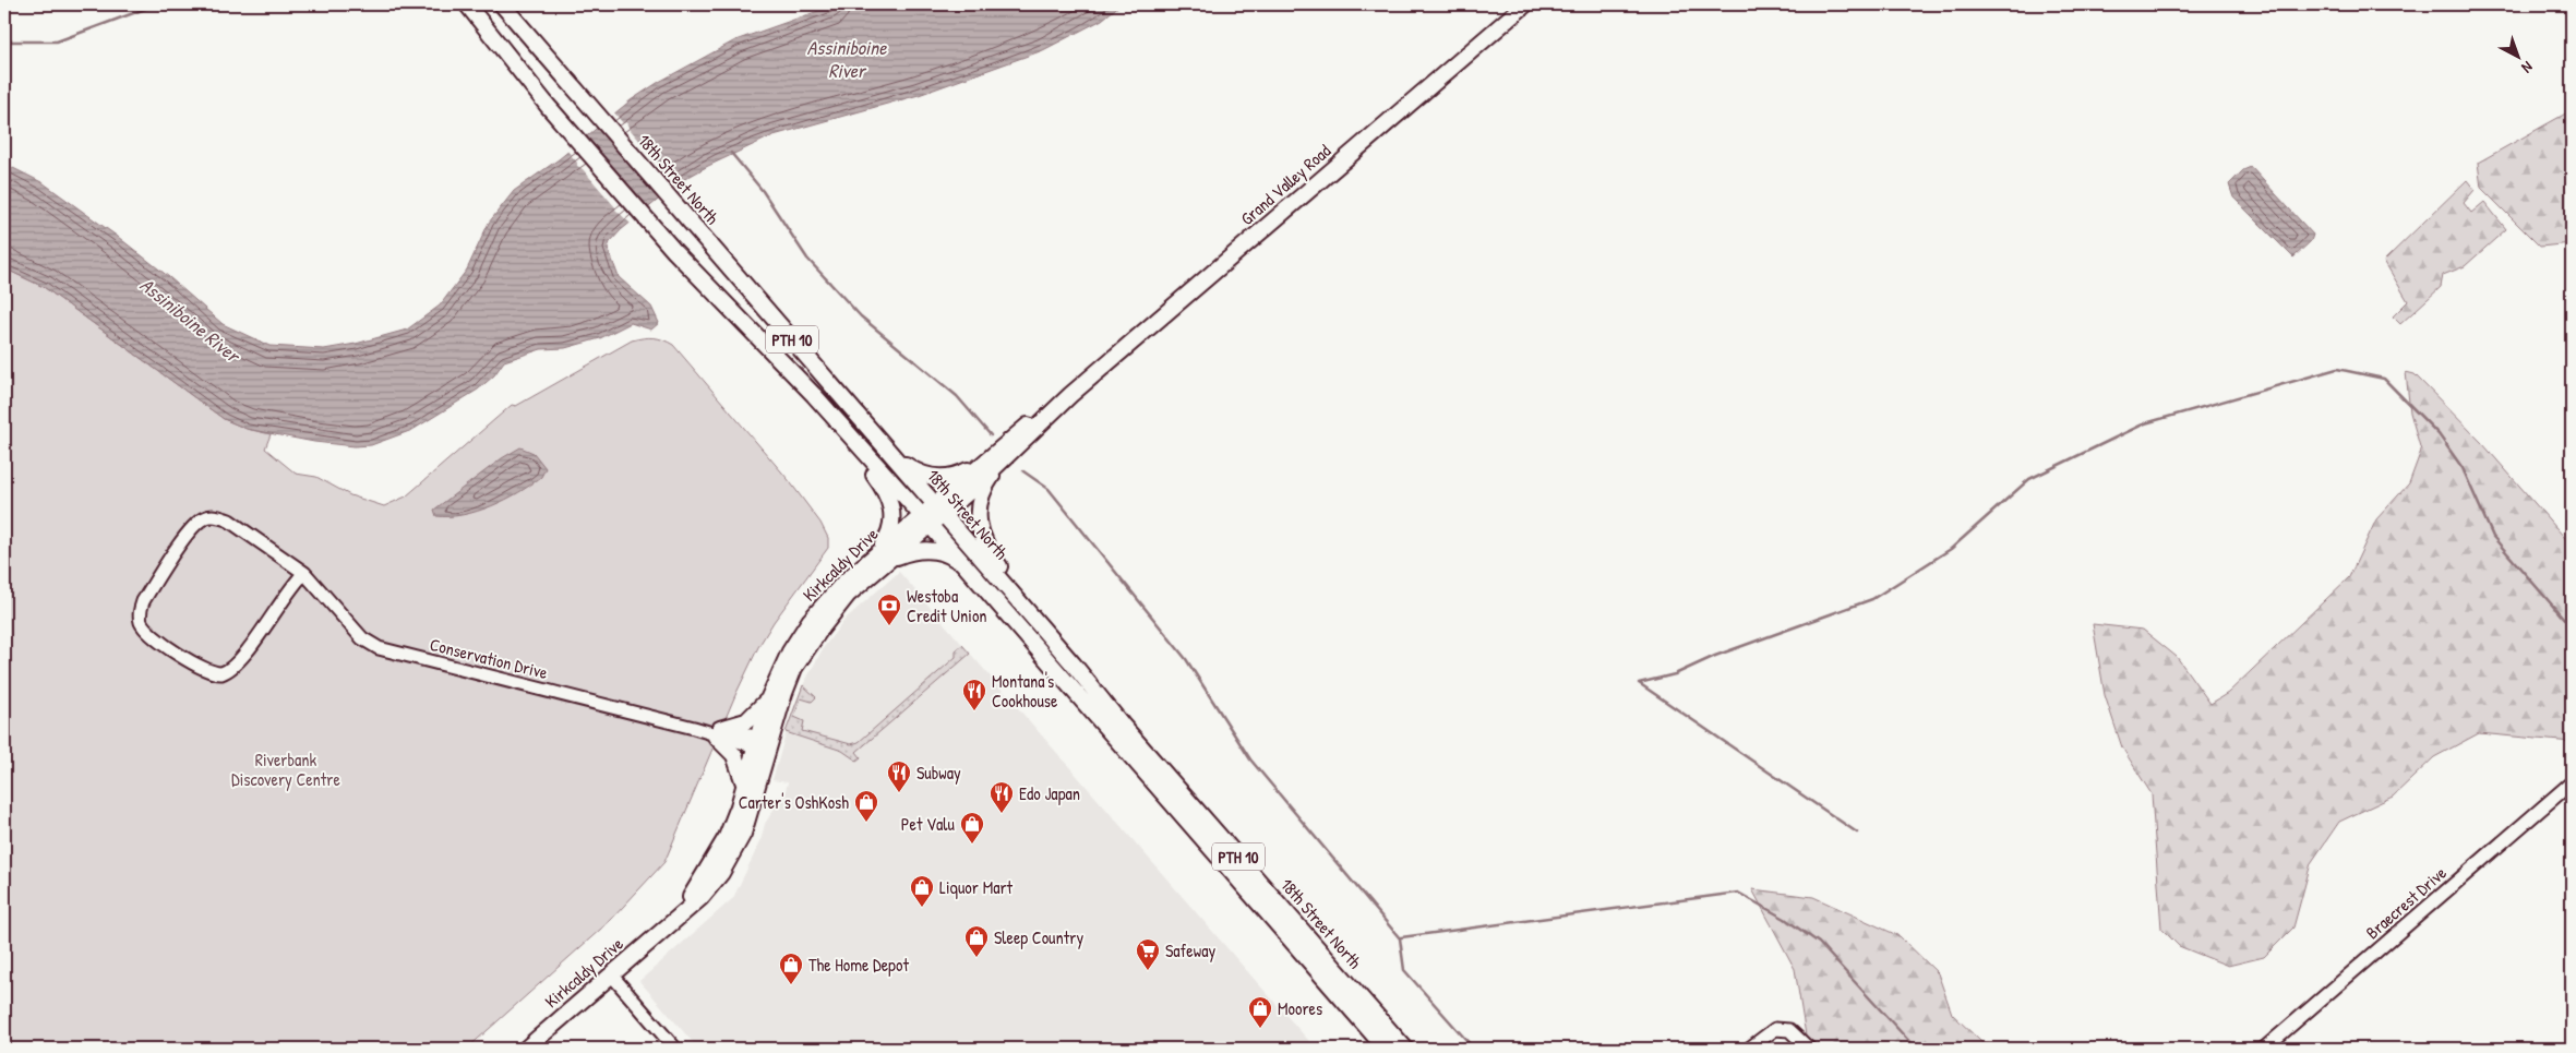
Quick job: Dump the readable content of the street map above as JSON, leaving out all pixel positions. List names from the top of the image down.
{
  "streets": {
    "main road": [
      "18th Street North",
      "Grand Valley Road",
      "PTH 10",
      "Kirkcaldy Drive"
    ],
    "street": ["Conservation Drive", "Braecrest Drive"]
  },
  "crossings": [
    ["18th Street North", "Grand Valley Road"],
    ["18th Street North", "Kirkcaldy Drive"],
    ["Grand Valley Road", "Kirkcaldy Drive"],
    ["Kirkcaldy Drive", "Conservation Drive"]
  ],
  "water": ["Assiniboine River"],
  "parks": ["Riverbank Discovery Centre"],
  "places": {
    "bank": ["Westoba Credit Union"],
    "restaurant": ["Montana's Cookhouse", "Subway", "Edo Japan"],
    "shop": [
      "Carter's OshKosh",
      "Pet Valu",
      "Liquor Mart",
      "Sleep Country",
      "The Home Depot",
      "Moores"
    ],
    "supermarket": ["Safeway"]
  },
  "north": "bottom right"
}
